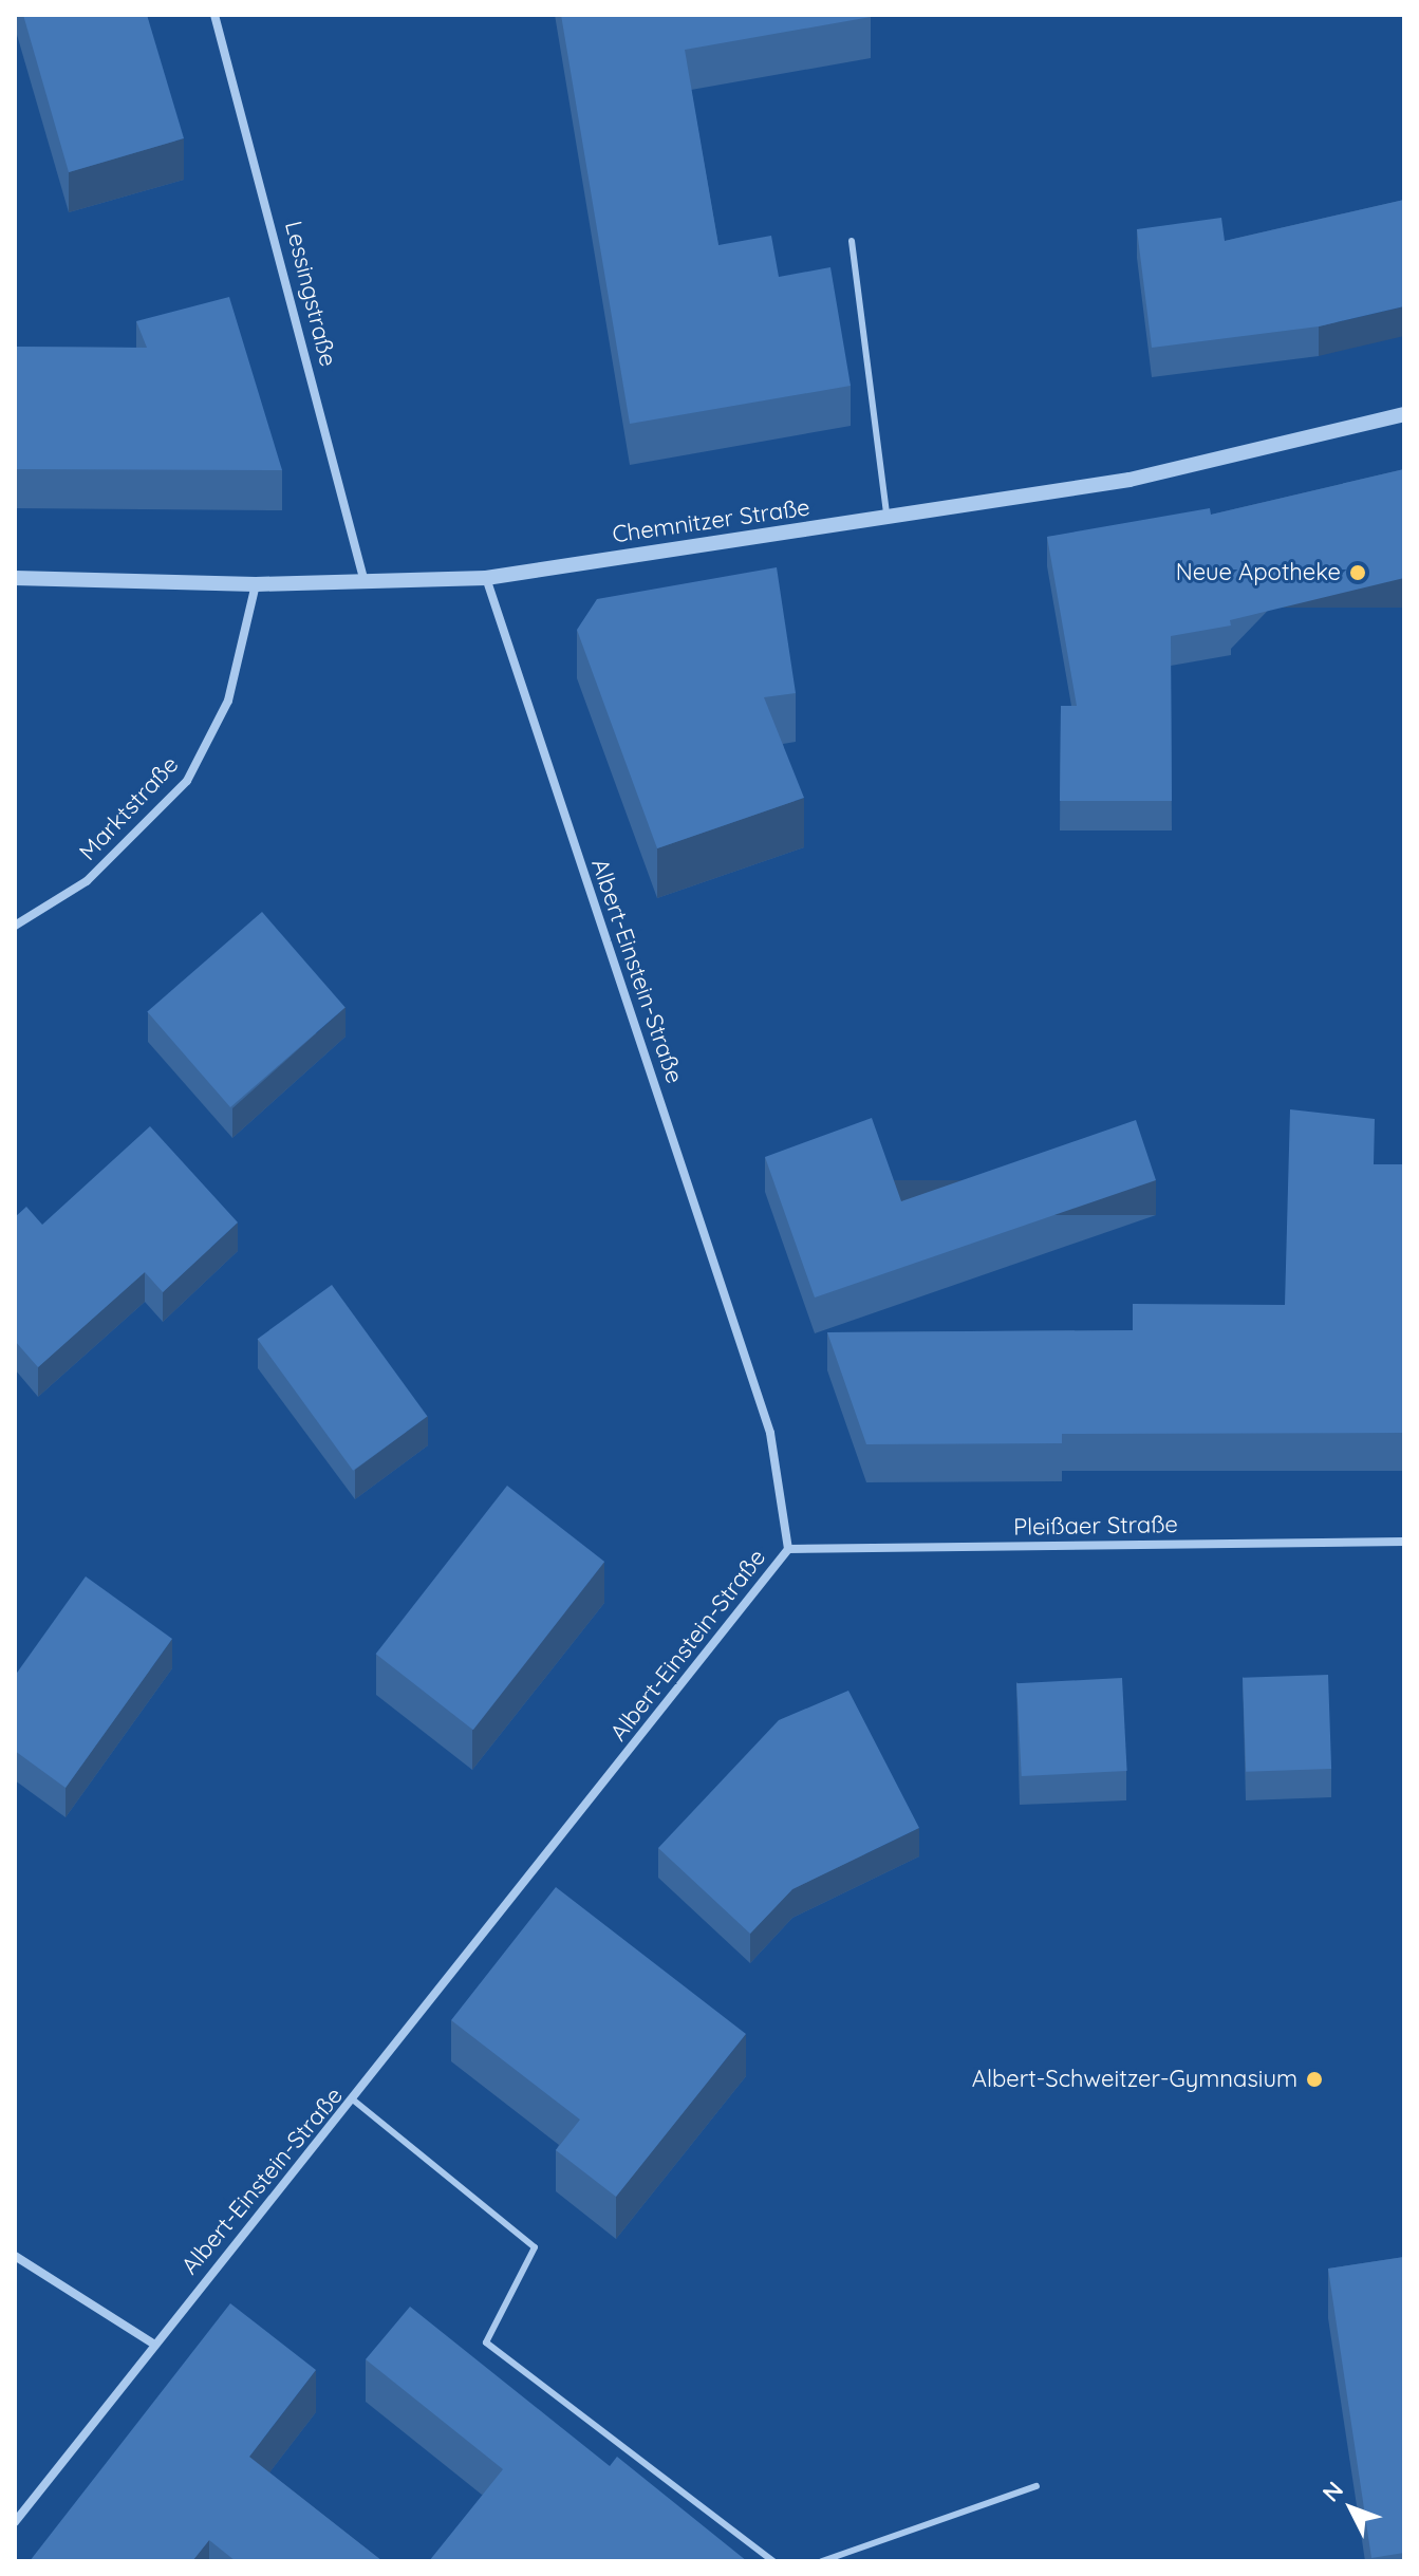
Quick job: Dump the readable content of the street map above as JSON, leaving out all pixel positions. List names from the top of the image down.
{
  "streets": {
    "street": [
      "Lessingstraße",
      "Chemnitzer Straße",
      "Marktstraße",
      "Albert-Einstein-Straße",
      "Pleißaer Straße"
    ]
  },
  "crossings": [
    ["Lessingstraße", "Chemnitzer Straße"],
    ["Chemnitzer Straße", "Marktstraße"],
    ["Chemnitzer Straße", "Albert-Einstein-Straße"],
    ["Albert-Einstein-Straße", "Pleißaer Straße"]
  ],
  "places": ["Neue Apotheke", "Albert-Schweitzer-Gymnasium"],
  "north": "top left"
}
